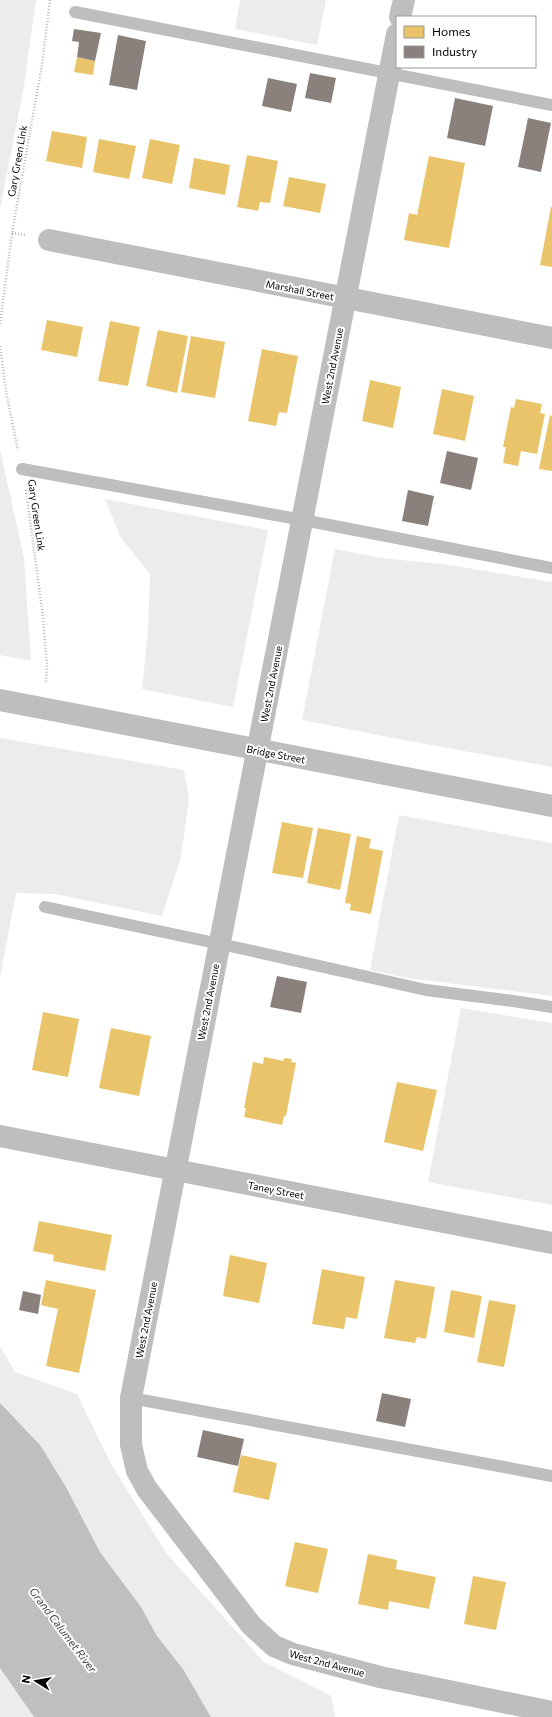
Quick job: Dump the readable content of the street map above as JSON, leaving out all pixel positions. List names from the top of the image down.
{
  "streets": {
    "street": [
      "Marshall Street",
      "West 2nd Avenue",
      "Bridge Street",
      "Taney Street"
    ],
    "path": ["Gary Green Link"]
  },
  "crossings": [
    ["Marshall Street", "West 2nd Avenue"],
    ["West 2nd Avenue", "Bridge Street"],
    ["West 2nd Avenue", "Taney Street"]
  ],
  "water": ["Grand Calumet River"],
  "legend": ["Homes", "Industry"],
  "north": "left"
}
